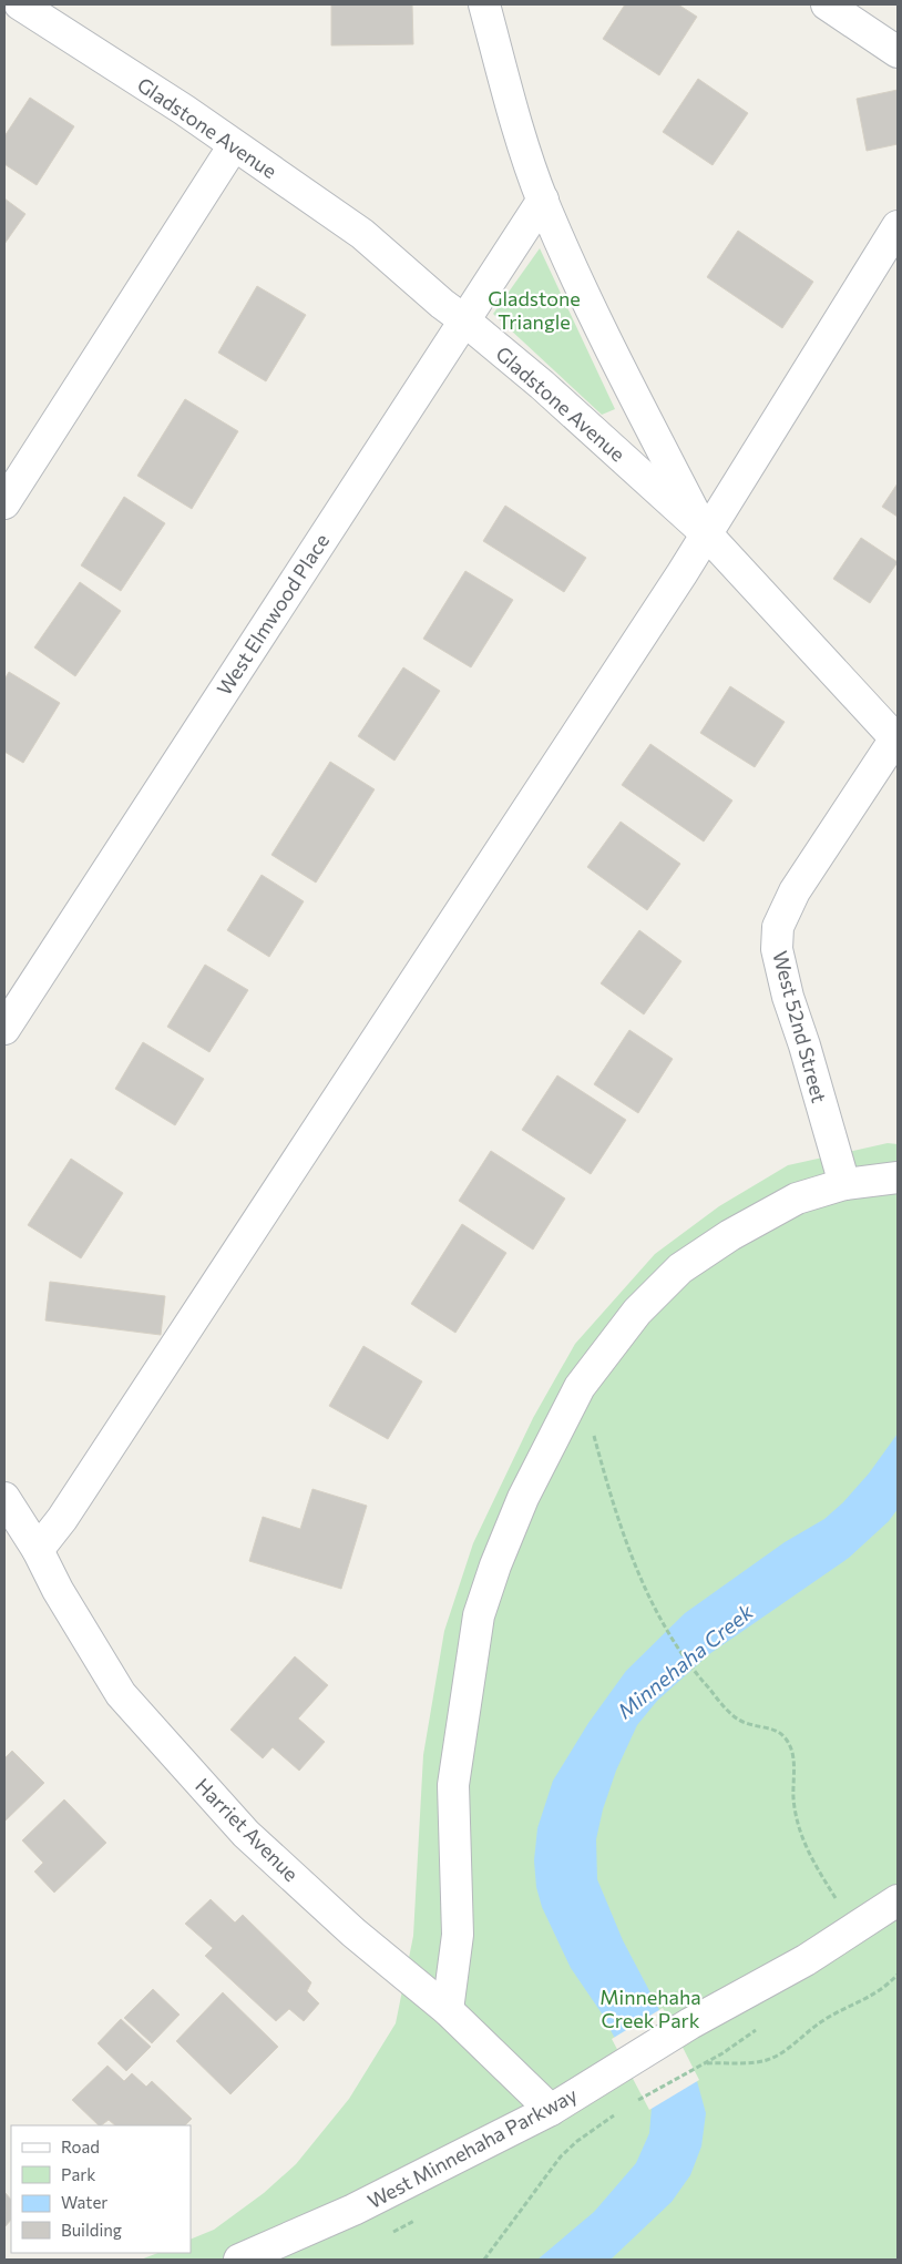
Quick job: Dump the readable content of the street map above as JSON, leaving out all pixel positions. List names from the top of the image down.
{
  "streets": {
    "street": [
      "Gladstone Avenue",
      "West Elmwood Place",
      "West 52nd Street",
      "Harriet Avenue",
      "West Minnehaha Parkway"
    ]
  },
  "crossings": [
    ["Gladstone Avenue", "West Elmwood Place"],
    ["Gladstone Avenue", "West 52nd Street"],
    ["Harriet Avenue", "West Minnehaha Parkway"]
  ],
  "water": ["Minnehaha Creek"],
  "parks": ["Gladstone Triangle", "Minnehaha Creek Park"],
  "legend": [
    "Road",
    "Park",
    "Water",
    "Building"
  ]
}
